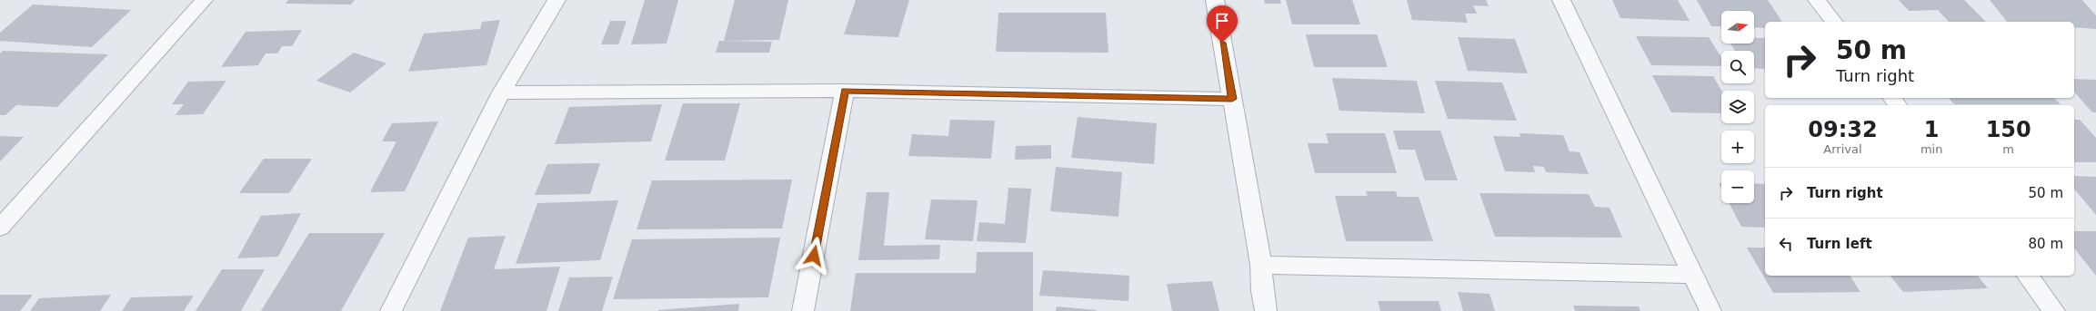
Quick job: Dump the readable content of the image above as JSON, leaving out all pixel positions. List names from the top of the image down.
{
  "north": "right",
  "page": {
    "map_buttons": ["+", "−"],
    "turn": ["50 m", "Turn right"],
    "eta": [
      "09:32",
      "Arrival",
      "1",
      "min",
      "150",
      "m"
    ],
    "list": [
      {
        "name": "Turn right",
        "value": "50 m"
      },
      {
        "name": "Turn left",
        "value": "80 m"
      }
    ]
  }
}
